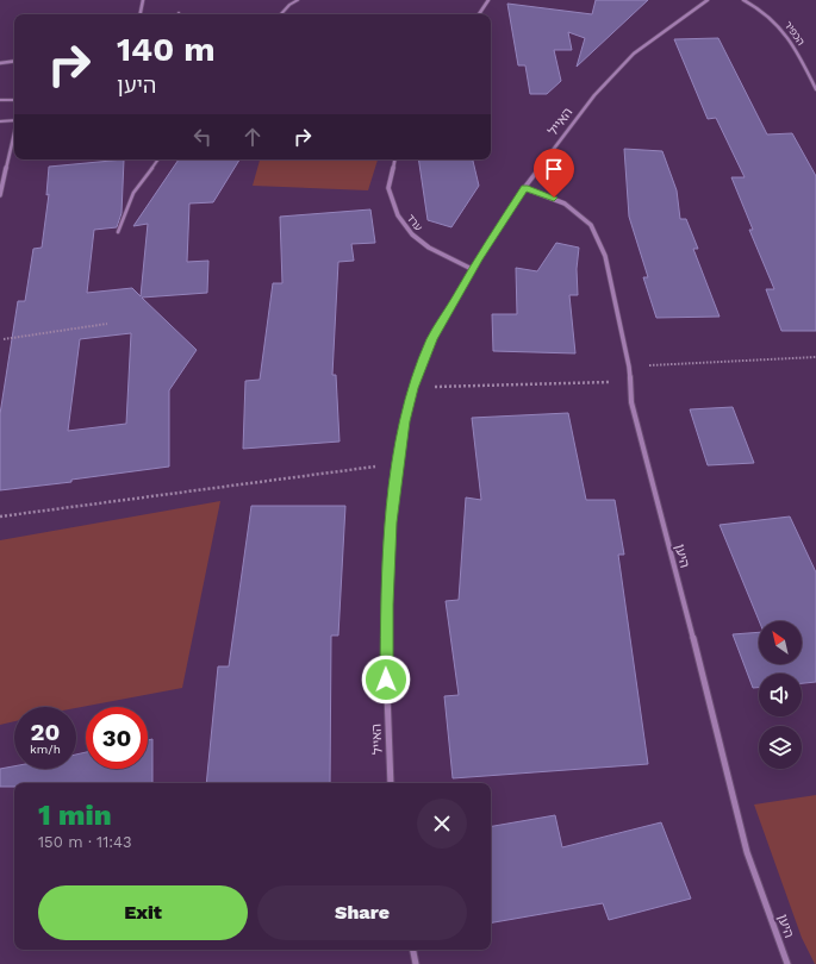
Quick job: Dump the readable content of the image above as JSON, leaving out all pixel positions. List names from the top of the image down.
{
  "streets": {
    "street": [
      "הכפיר",
      "האייל",
      "ערד",
      "היען"
    ]
  },
  "crossings": [
    ["האייל", "ערד"],
    ["האייל", "היען"]
  ],
  "north": "top left",
  "page": {
    "turn": ["140 m", "היען"],
    "speed": "20 km/h",
    "limit": "30",
    "heading": ["1 min", "150 m · 11:43"],
    "buttons": ["Exit", "Share"]
  }
}
